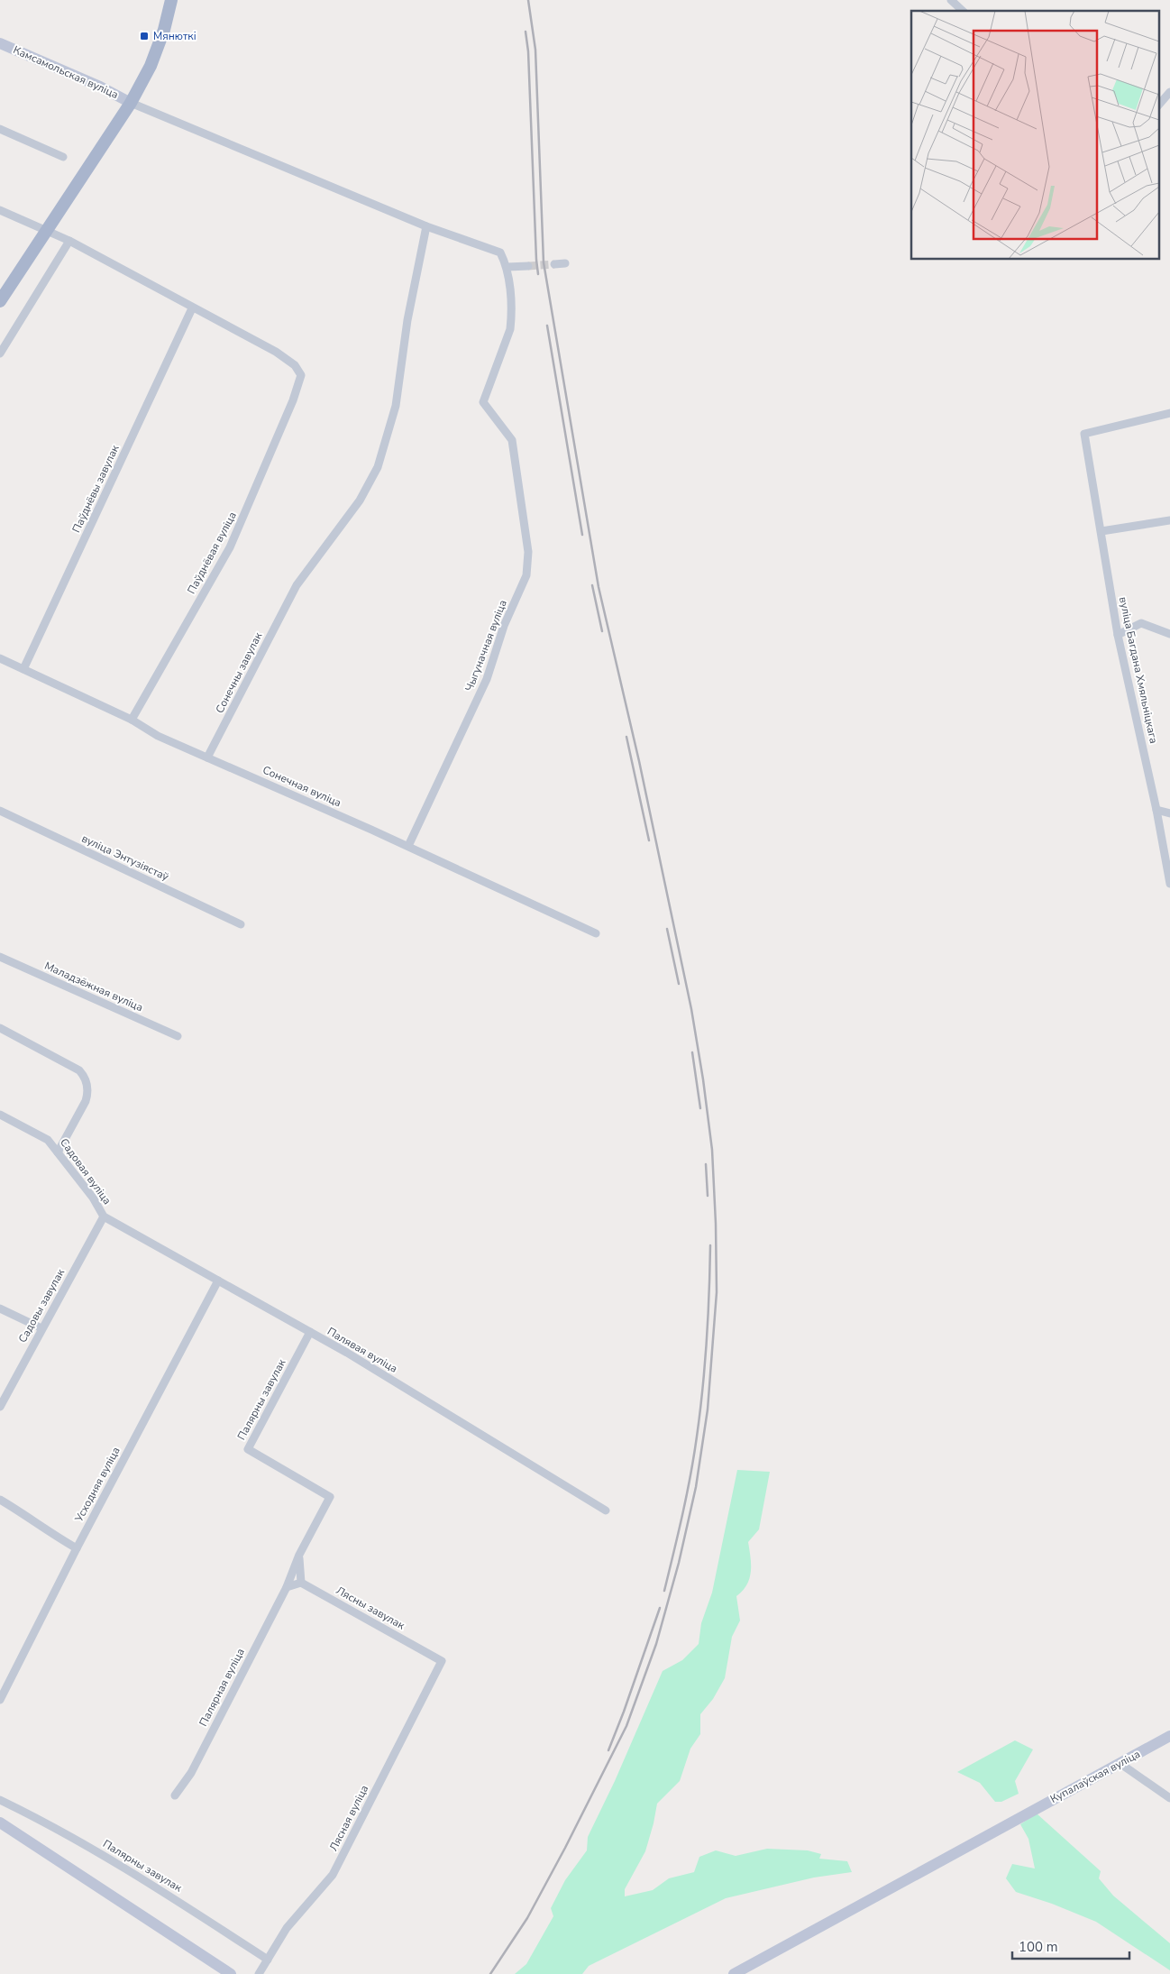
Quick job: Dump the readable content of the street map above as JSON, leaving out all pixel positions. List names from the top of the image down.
{
  "streets": {
    "street": [
      "Камсамольская вуліца",
      "Паўднёвы завулак",
      "Паўднёвая вуліца",
      "Чыгуначная вуліца",
      "вуліца Багдана Хмяльніцкага",
      "Сонечны завулак",
      "Сонечная вуліца",
      "вуліца Энтузіястаў",
      "Маладзёжная вуліца",
      "Садовая вуліца",
      "Садовы завулак",
      "Палявая вуліца",
      "Палярны завулак",
      "Усходняя вуліца",
      "Лясны завулак",
      "Палярная вуліца",
      "Купалаўская вуліца",
      "Лясная вуліца"
    ]
  },
  "crossings": [
    ["Паўднёвы завулак", "Паўднёвая вуліца"],
    ["Паўднёвы завулак", "Сонечная вуліца"],
    ["Паўднёвая вуліца", "Сонечная вуліца"],
    ["Чыгуначная вуліца", "Сонечная вуліца"],
    ["Сонечны завулак", "Сонечная вуліца"],
    ["Садовая вуліца", "Садовы завулак"],
    ["Садовая вуліца", "Палявая вуліца"],
    ["Садовы завулак", "Палявая вуліца"],
    ["Палявая вуліца", "Палярны завулак"],
    ["Палявая вуліца", "Усходняя вуліца"],
    ["Палярны завулак", "Палярная вуліца"],
    ["Палярны завулак", "Лясная вуліца"],
    ["Лясны завулак", "Лясная вуліца"]
  ],
  "places": {
    "transit": ["Мянюткі"]
  },
  "scale_bar": "100 m"
}
